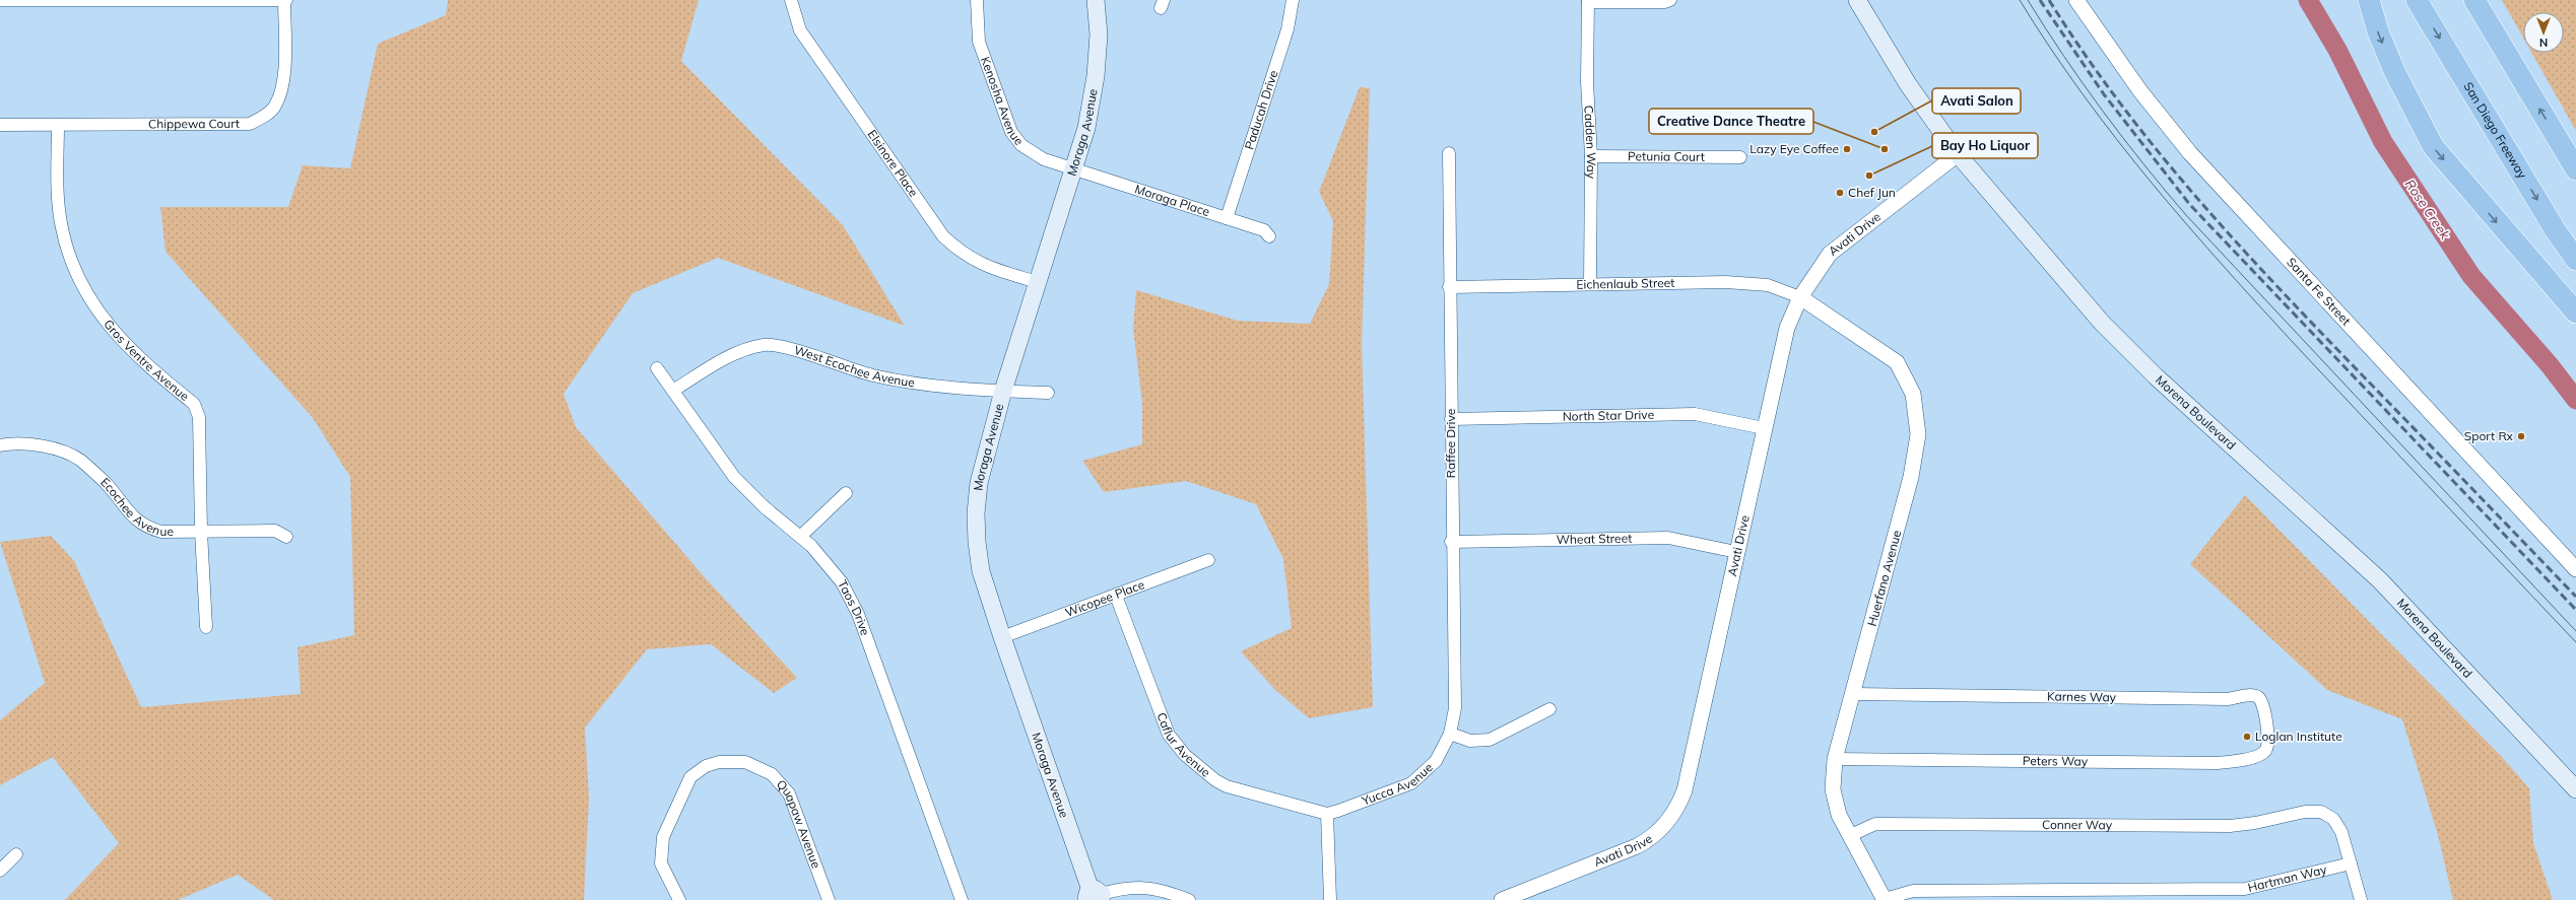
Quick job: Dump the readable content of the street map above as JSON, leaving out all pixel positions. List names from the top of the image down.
{
  "streets": {
    "highway": ["San Diego Freeway"],
    "main road": ["Moraga Avenue", "Morena Boulevard"],
    "street": [
      "Kenosha Avenue",
      "Paducah Drive",
      "Chippewa Court",
      "Cadden Way",
      "Petunia Court",
      "Elsinore Place",
      "Moraga Place",
      "Avati Drive",
      "Eichenlaub Street",
      "Santa Fe Street",
      "Gros Ventre Avenue",
      "West Ecochee Avenue",
      "North Star Drive",
      "Raffee Drive",
      "Ecochee Avenue",
      "Wheat Street",
      "Huerfano Avenue",
      "Wicopee Place",
      "Taos Drive",
      "Karnes Way",
      "Caflur Avenue",
      "Peters Way",
      "Yucca Avenue",
      "Quapaw Avenue",
      "Conner Way",
      "Hartman Way"
    ]
  },
  "crossings": [
    ["Kenosha Avenue", "Moraga Avenue"],
    ["Kenosha Avenue", "Moraga Place"],
    ["Paducah Drive", "Moraga Place"],
    ["Chippewa Court", "Gros Ventre Avenue"],
    ["Moraga Avenue", "Elsinore Place"],
    ["Moraga Avenue", "Moraga Place"],
    ["Moraga Avenue", "West Ecochee Avenue"],
    ["Moraga Avenue", "Wicopee Place"],
    ["Cadden Way", "Petunia Court"],
    ["Cadden Way", "Eichenlaub Street"],
    ["Avati Drive", "Eichenlaub Street"],
    ["Avati Drive", "Morena Boulevard"],
    ["Avati Drive", "North Star Drive"],
    ["Avati Drive", "Wheat Street"],
    ["Avati Drive", "Huerfano Avenue"],
    ["Eichenlaub Street", "Raffee Drive"],
    ["Eichenlaub Street", "Huerfano Avenue"],
    ["Gros Ventre Avenue", "Ecochee Avenue"],
    ["West Ecochee Avenue", "Taos Drive"],
    ["North Star Drive", "Raffee Drive"],
    ["Raffee Drive", "Wheat Street"],
    ["Raffee Drive", "Yucca Avenue"],
    ["Huerfano Avenue", "Karnes Way"],
    ["Huerfano Avenue", "Peters Way"],
    ["Huerfano Avenue", "Conner Way"],
    ["Huerfano Avenue", "Hartman Way"],
    ["Wicopee Place", "Caflur Avenue"],
    ["Karnes Way", "Peters Way"],
    ["Caflur Avenue", "Yucca Avenue"],
    ["Conner Way", "Hartman Way"]
  ],
  "water": ["Rose Creek"],
  "places": [
    "Avati Salon",
    "Lazy Eye Coffee",
    "Creative Dance Theatre",
    "Bay Ho Liquor",
    "Chef Jun",
    "Sport Rx",
    "Loglan Institute"
  ],
  "north": "bottom"
}
